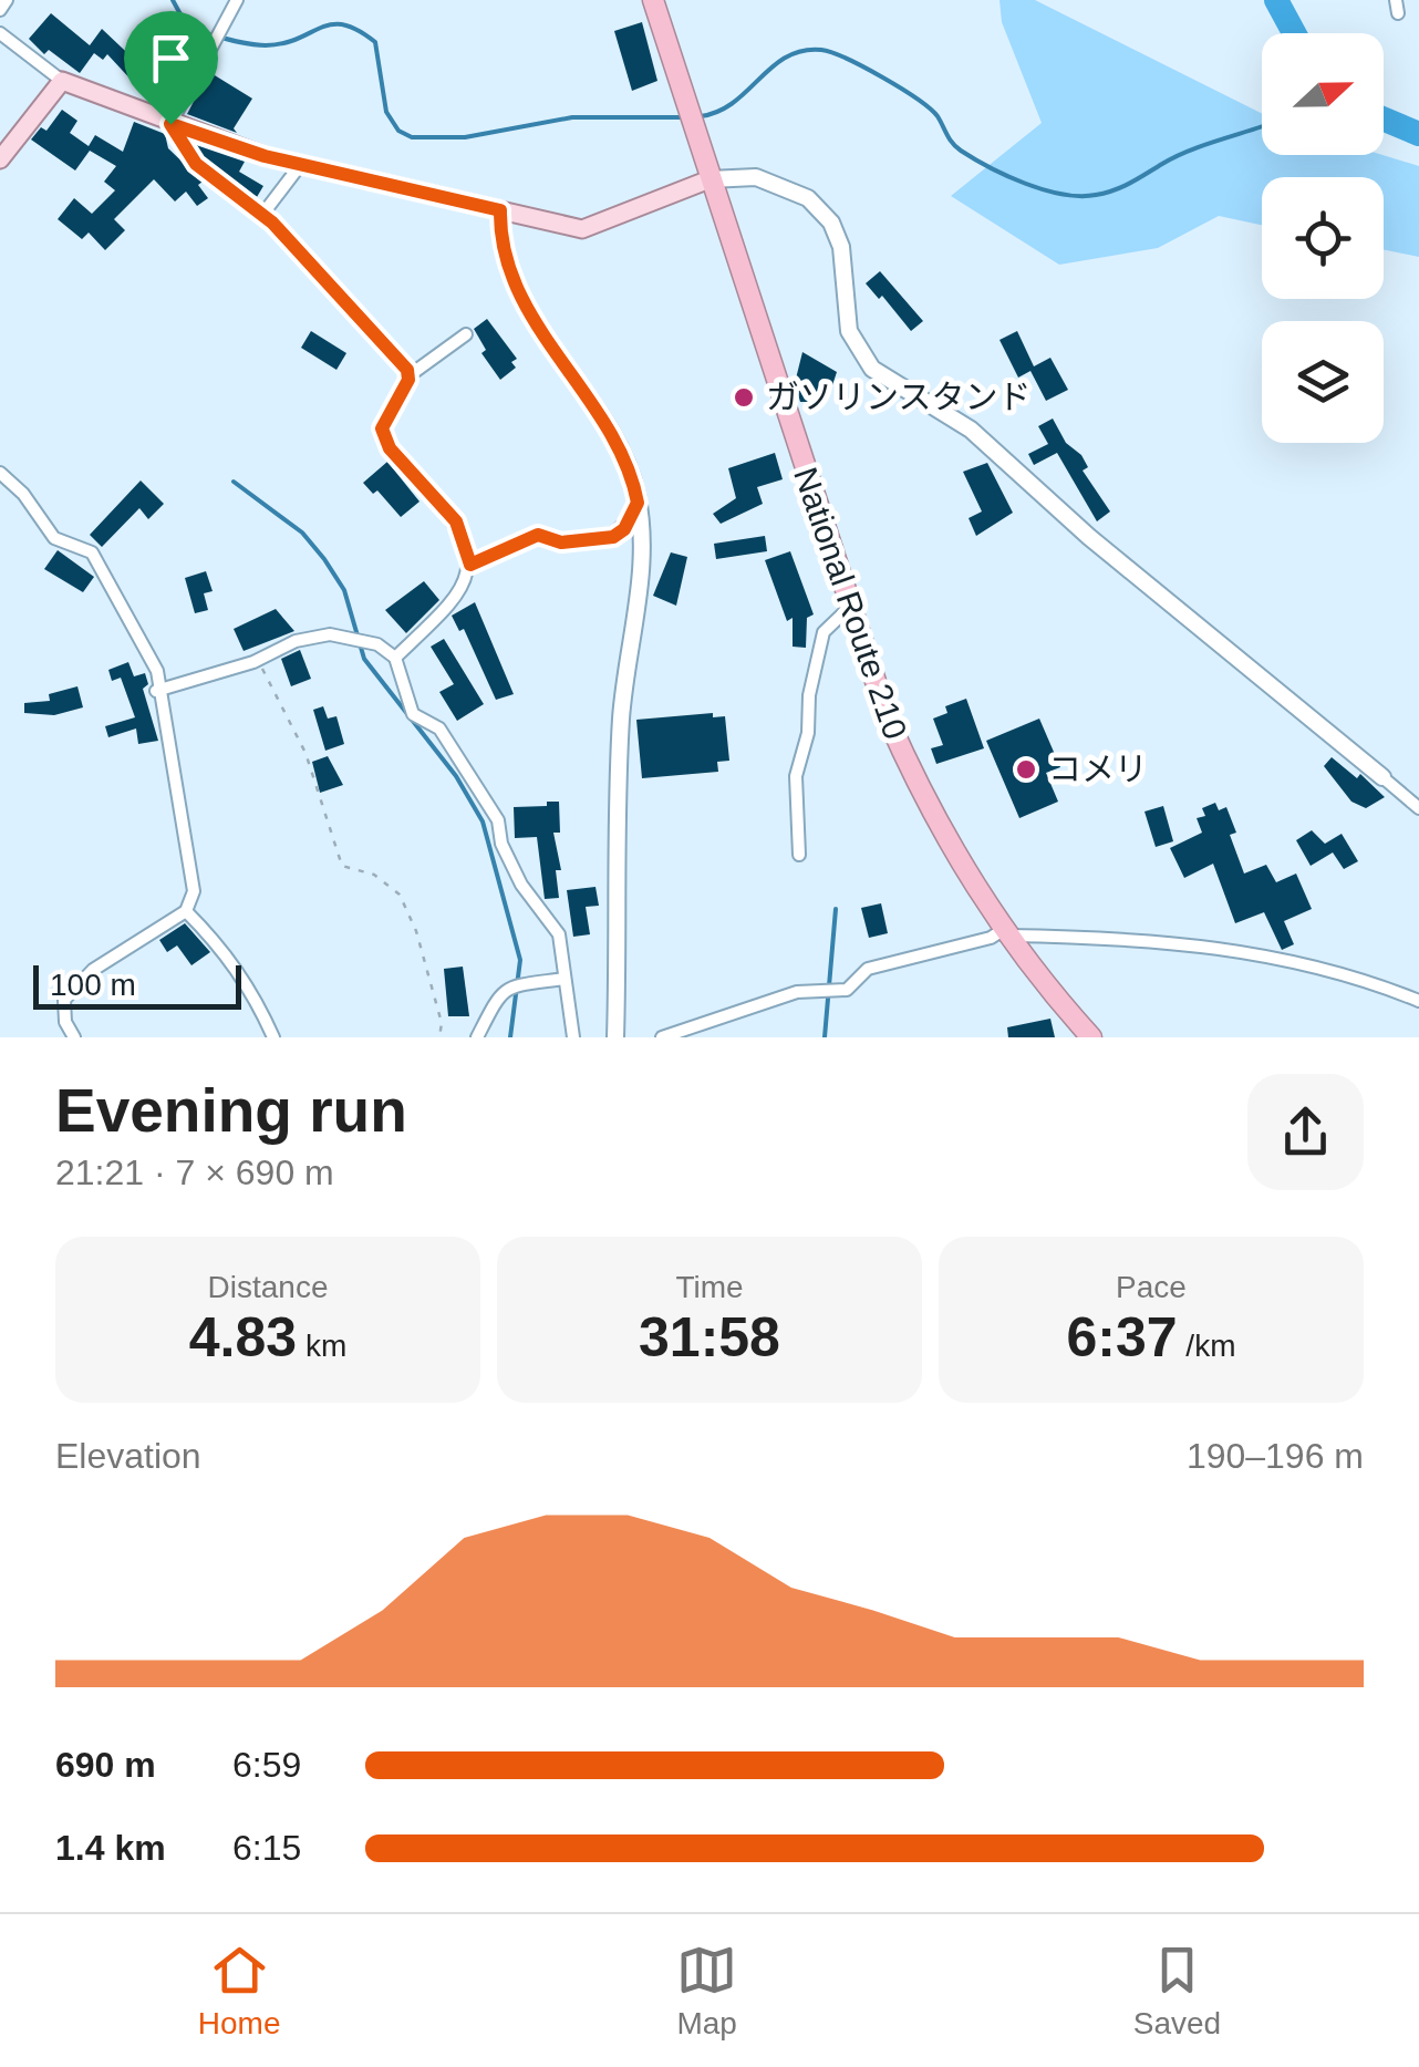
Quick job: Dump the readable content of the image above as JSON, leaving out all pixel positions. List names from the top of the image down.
{
  "streets": {
    "highway": ["National Route 210"]
  },
  "places": ["ガソリンスタンド", "コメリ"],
  "scale_bar": "100 m",
  "north": "right",
  "page": {
    "scale": "100 m",
    "heading": ["Evening run", "21:21 · 7 × 690 m"],
    "stats": [
      ["Distance", "4.83 km"],
      ["Time", "31:58"],
      ["Pace", "6:37 /km"]
    ],
    "chart": ["Elevation", "190–196 m"],
    "list": [
      {
        "name": "690 m",
        "note": "6:59"
      },
      {
        "name": "1.4 km",
        "note": "6:15"
      }
    ],
    "tabs": ["Home", "Map", "Saved"]
  }
}
